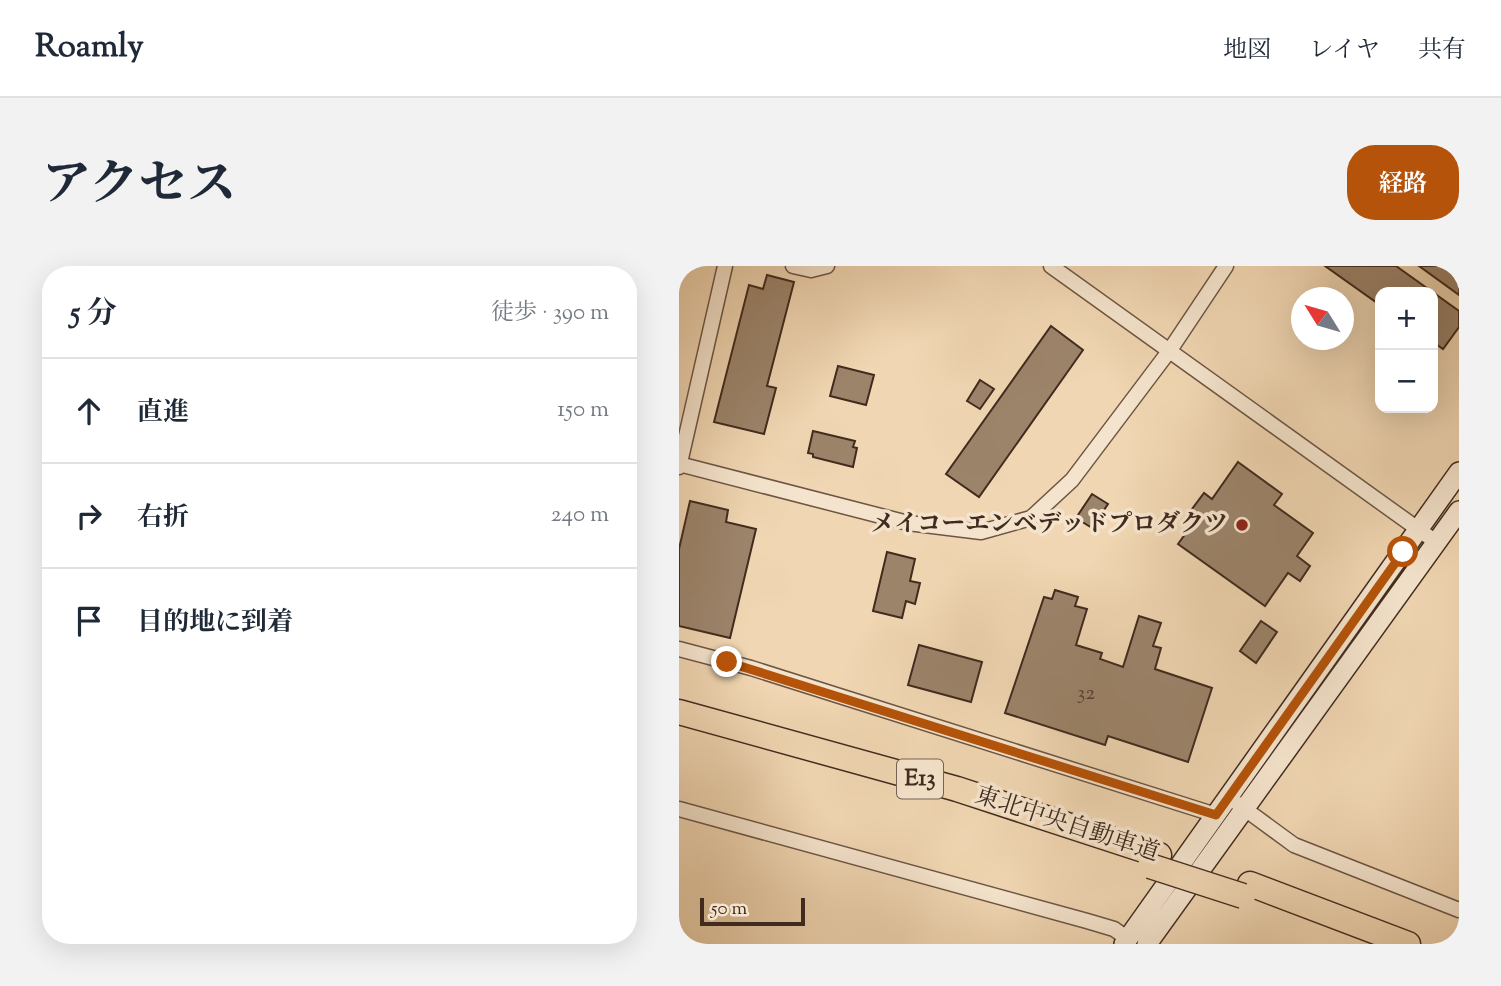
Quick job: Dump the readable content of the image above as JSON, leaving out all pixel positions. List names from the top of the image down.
{
  "streets": {
    "highway": ["E13", "東北中央自動車道"]
  },
  "places": ["メイコーエンベデッドプロダクツ"],
  "house_numbers": ["32"],
  "scale_bar": "50 m",
  "north": "top left",
  "page": {
    "header": "Roamly",
    "nav": ["地図", "レイヤ", "共有"],
    "title": "アクセス",
    "buttons": "経路",
    "heading": ["5 分", "徒歩 · 390 m"],
    "map_buttons": ["+", "−"],
    "list": [
      ["直進", "150 m"],
      ["右折", "240 m"],
      "目的地に到着"
    ],
    "scale": "50 m"
  }
}
